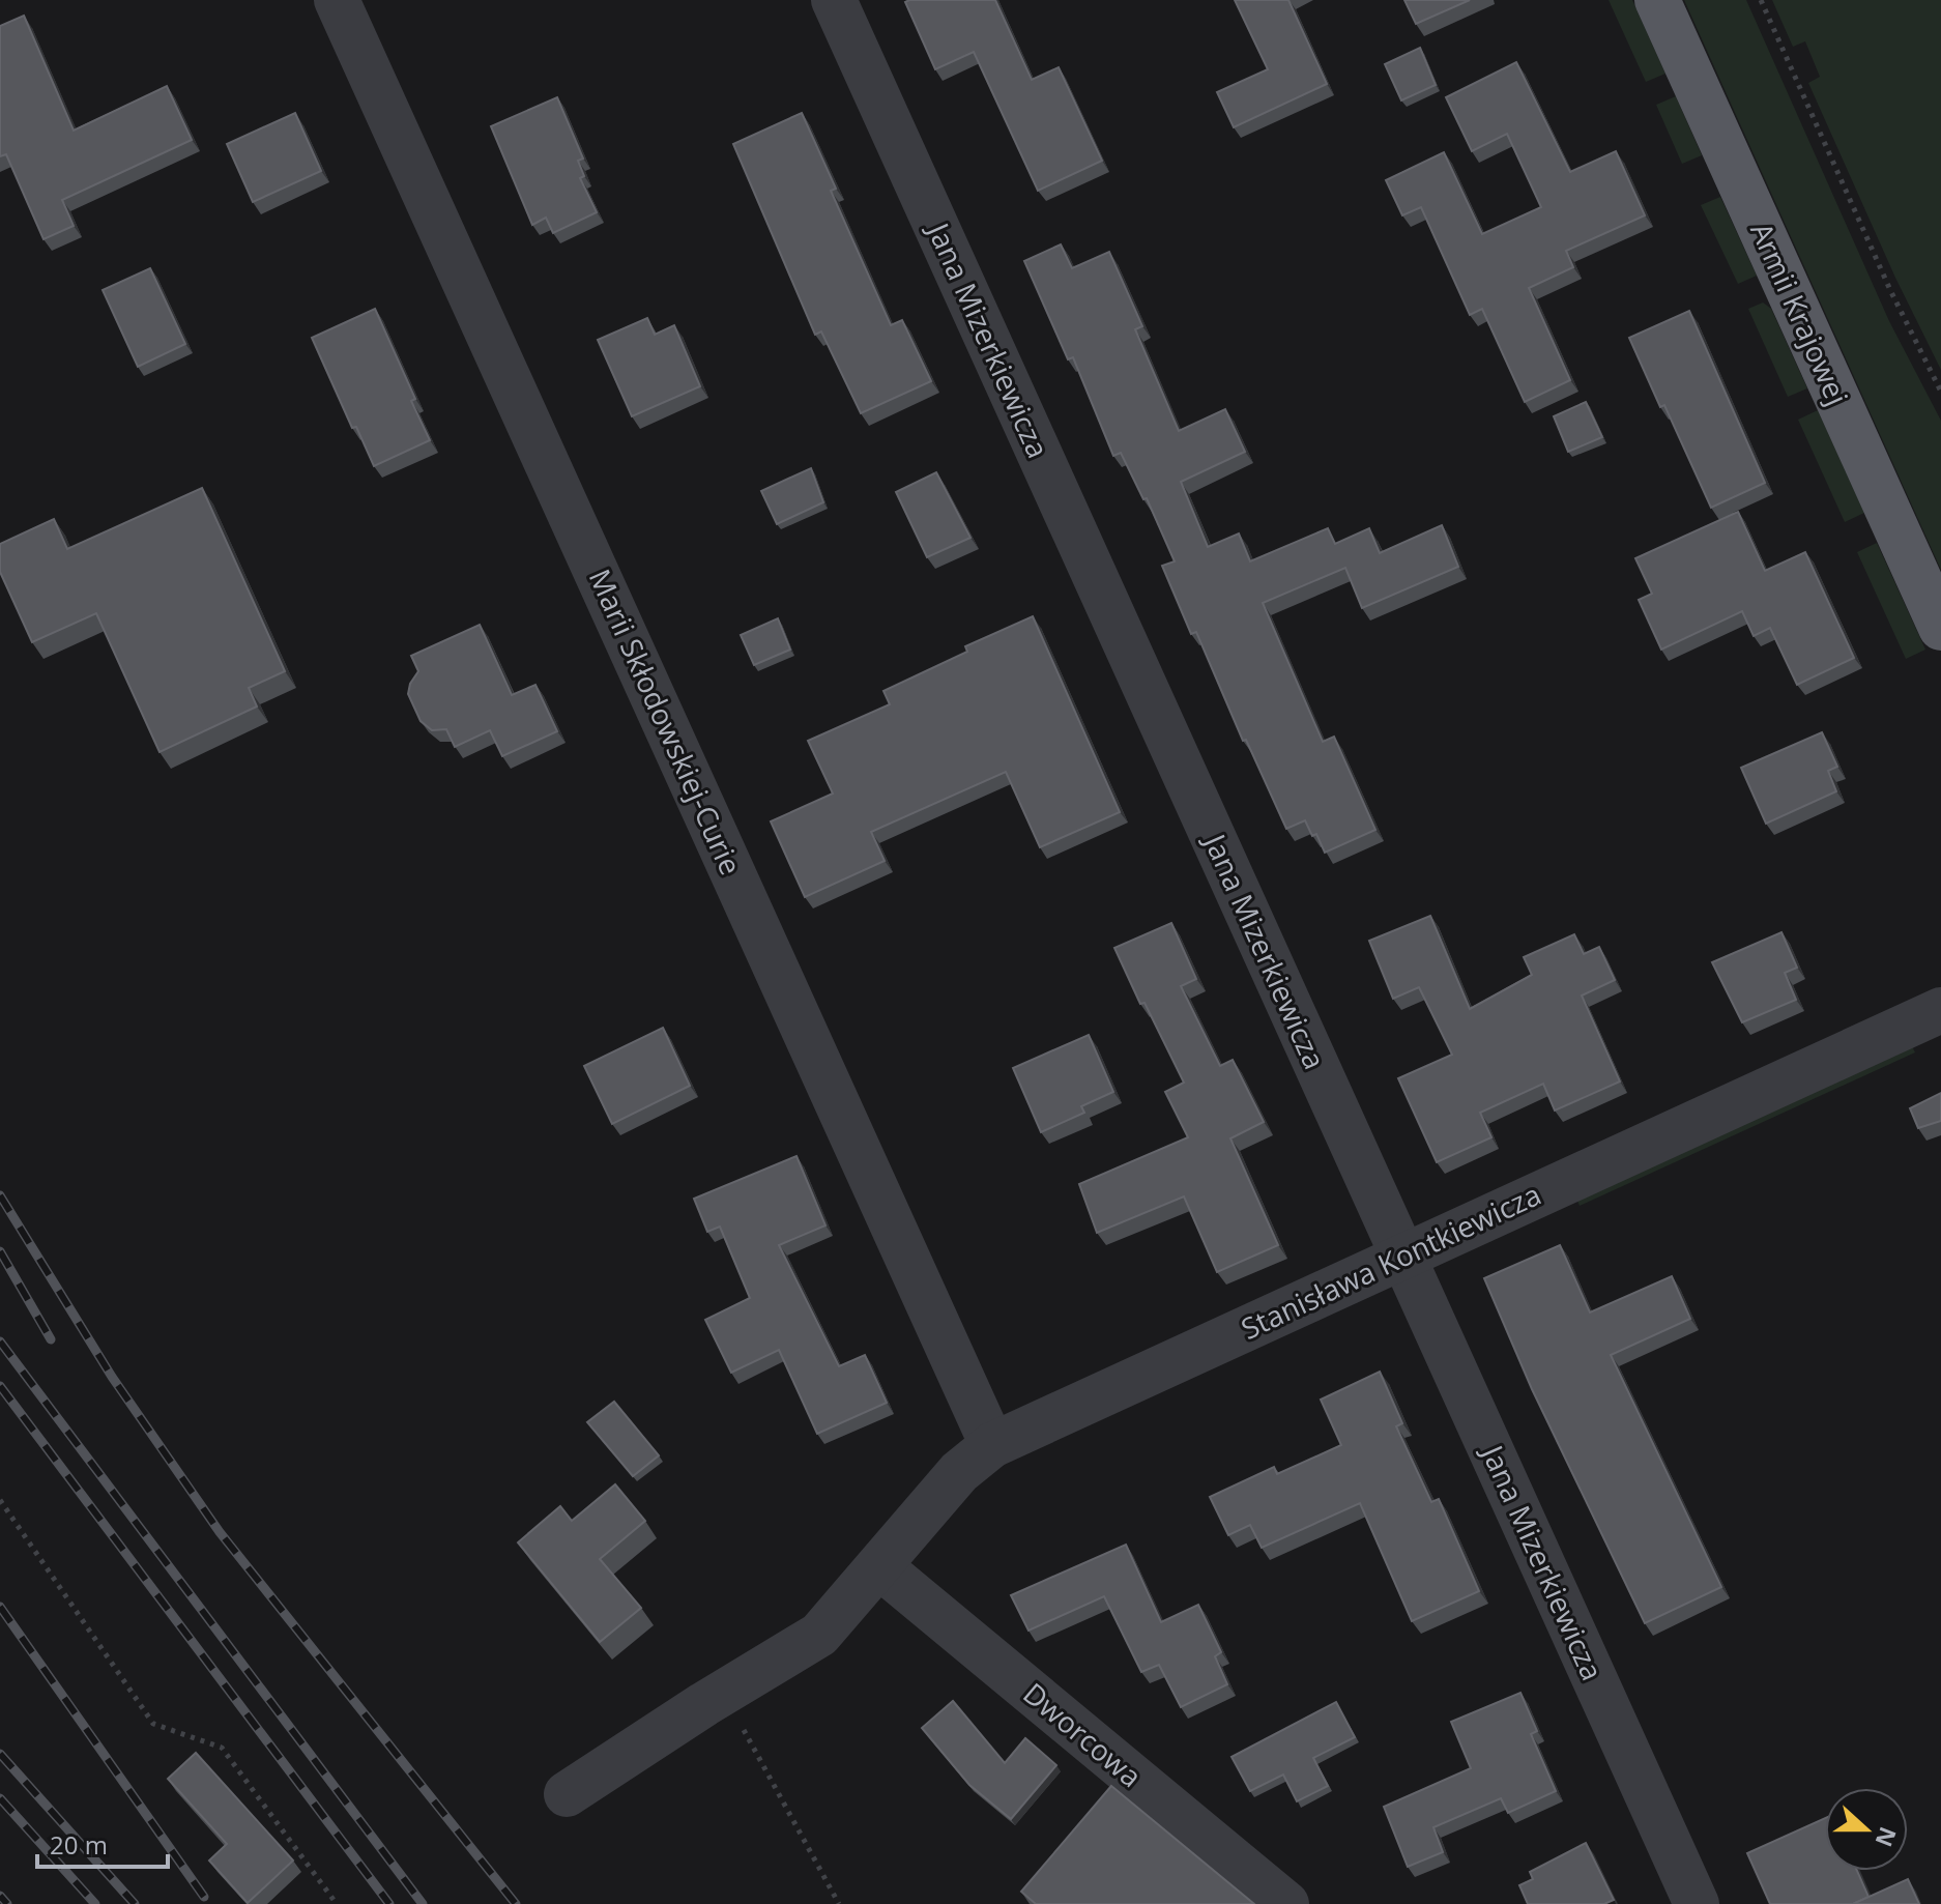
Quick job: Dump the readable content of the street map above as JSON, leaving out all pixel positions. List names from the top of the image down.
{
  "streets": {
    "main road": ["Armii Krajowej"],
    "street": [
      "Jana Mizerkiewicza",
      "Marii Skłodowskiej-Curie",
      "Stanisława Kontkiewicza",
      "Dworcowa"
    ]
  },
  "crossings": [
    ["Jana Mizerkiewicza", "Stanisława Kontkiewicza"],
    ["Marii Skłodowskiej-Curie", "Stanisława Kontkiewicza"],
    ["Stanisława Kontkiewicza", "Dworcowa"]
  ],
  "scale_bar": "20 m",
  "north": "right"
}
